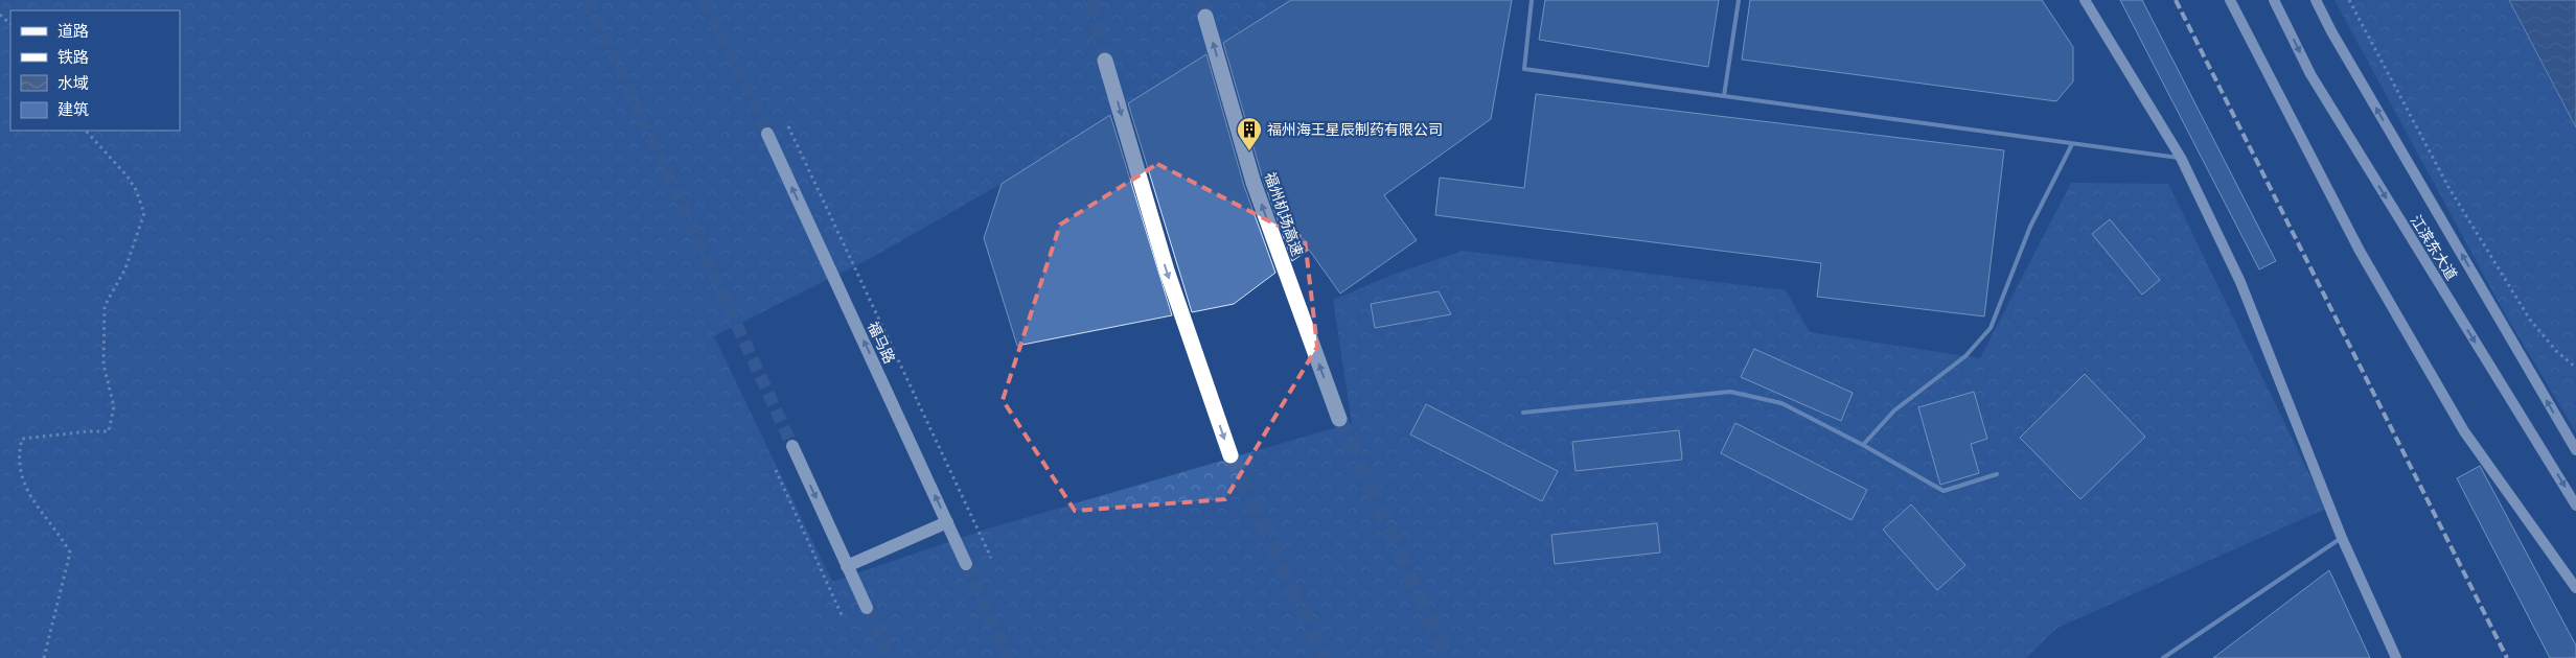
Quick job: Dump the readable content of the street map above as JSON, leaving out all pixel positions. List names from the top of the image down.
{
  "streets": {
    "highway": ["福州机场高速"],
    "main road": ["福马路"],
    "street": ["江滨东大道"]
  },
  "places": {
    "building": ["福州海王星辰制药有限公司"]
  },
  "legend": [
    "道路",
    "铁路",
    "水域",
    "建筑"
  ]
}
